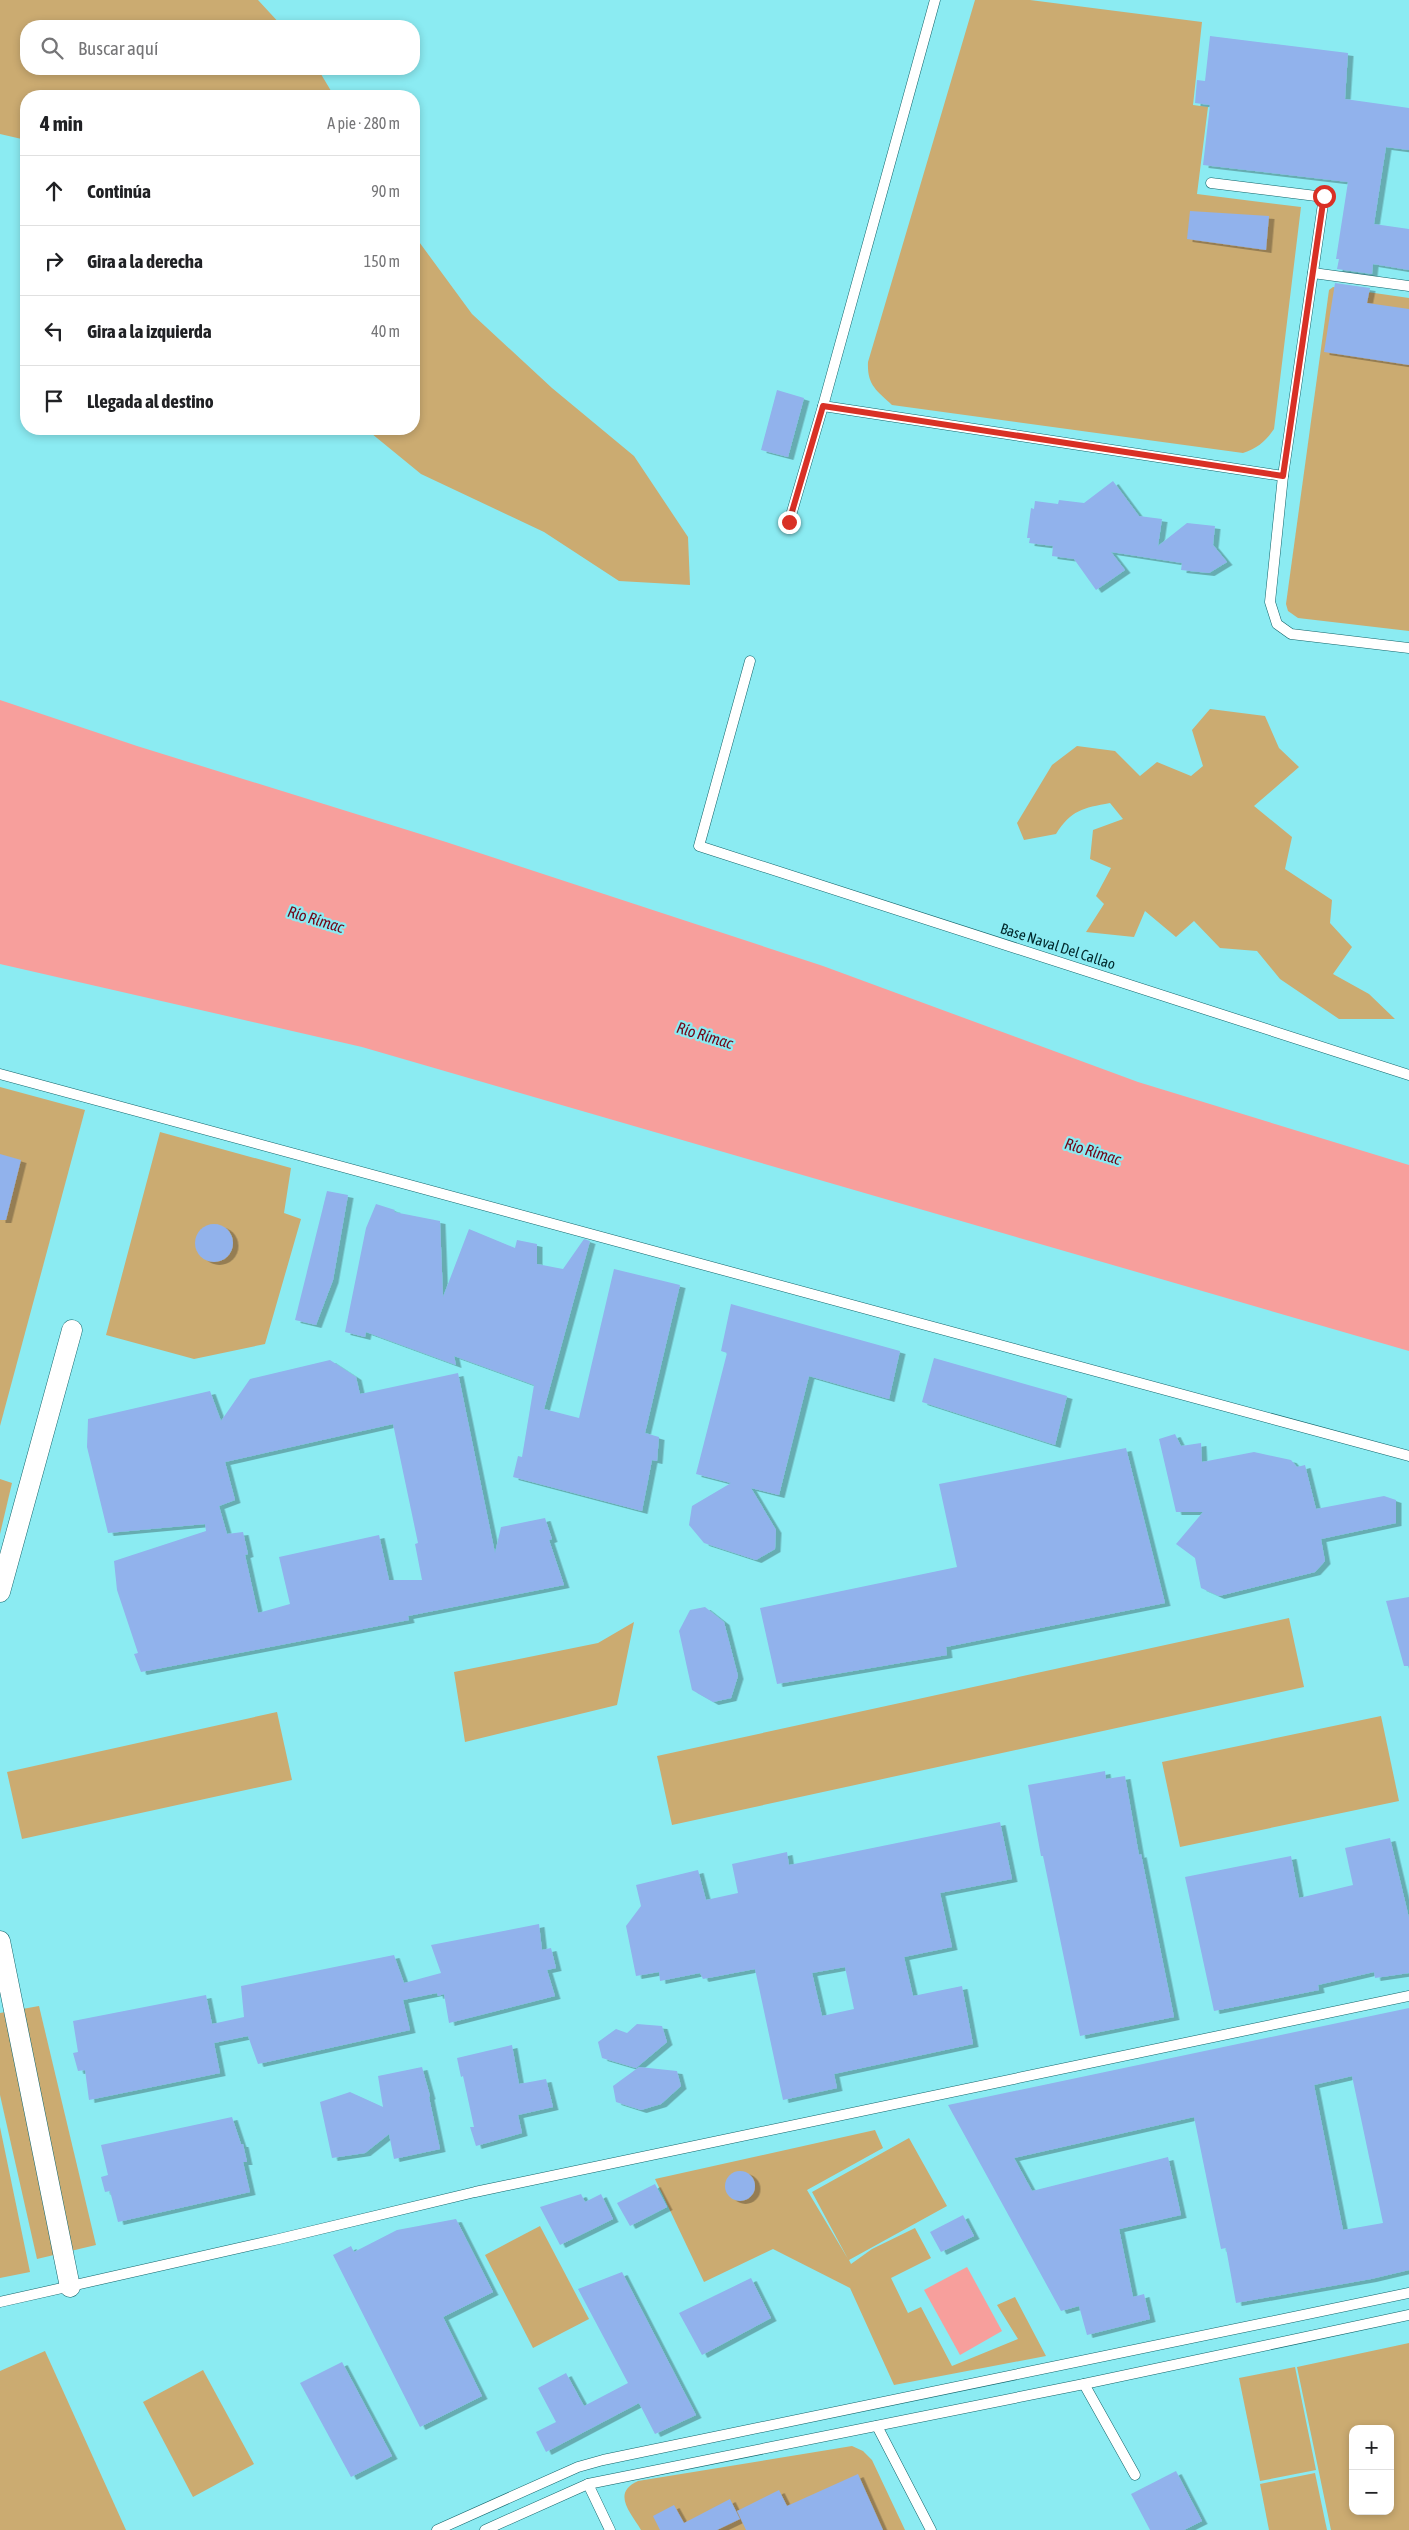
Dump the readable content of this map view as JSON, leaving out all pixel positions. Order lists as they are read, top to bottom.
{
  "streets": {
    "lane": ["Base Naval Del Callao"]
  },
  "water": ["Río Rímac"],
  "page": {
    "search": "Buscar aquí",
    "heading": ["4 min", "A pie · 280 m"],
    "list": [
      ["Continúa", "90 m"],
      ["Gira a la derecha", "150 m"],
      ["Gira a la izquierda", "40 m"],
      "Llegada al destino"
    ],
    "map_buttons": ["+", "−"]
  }
}
